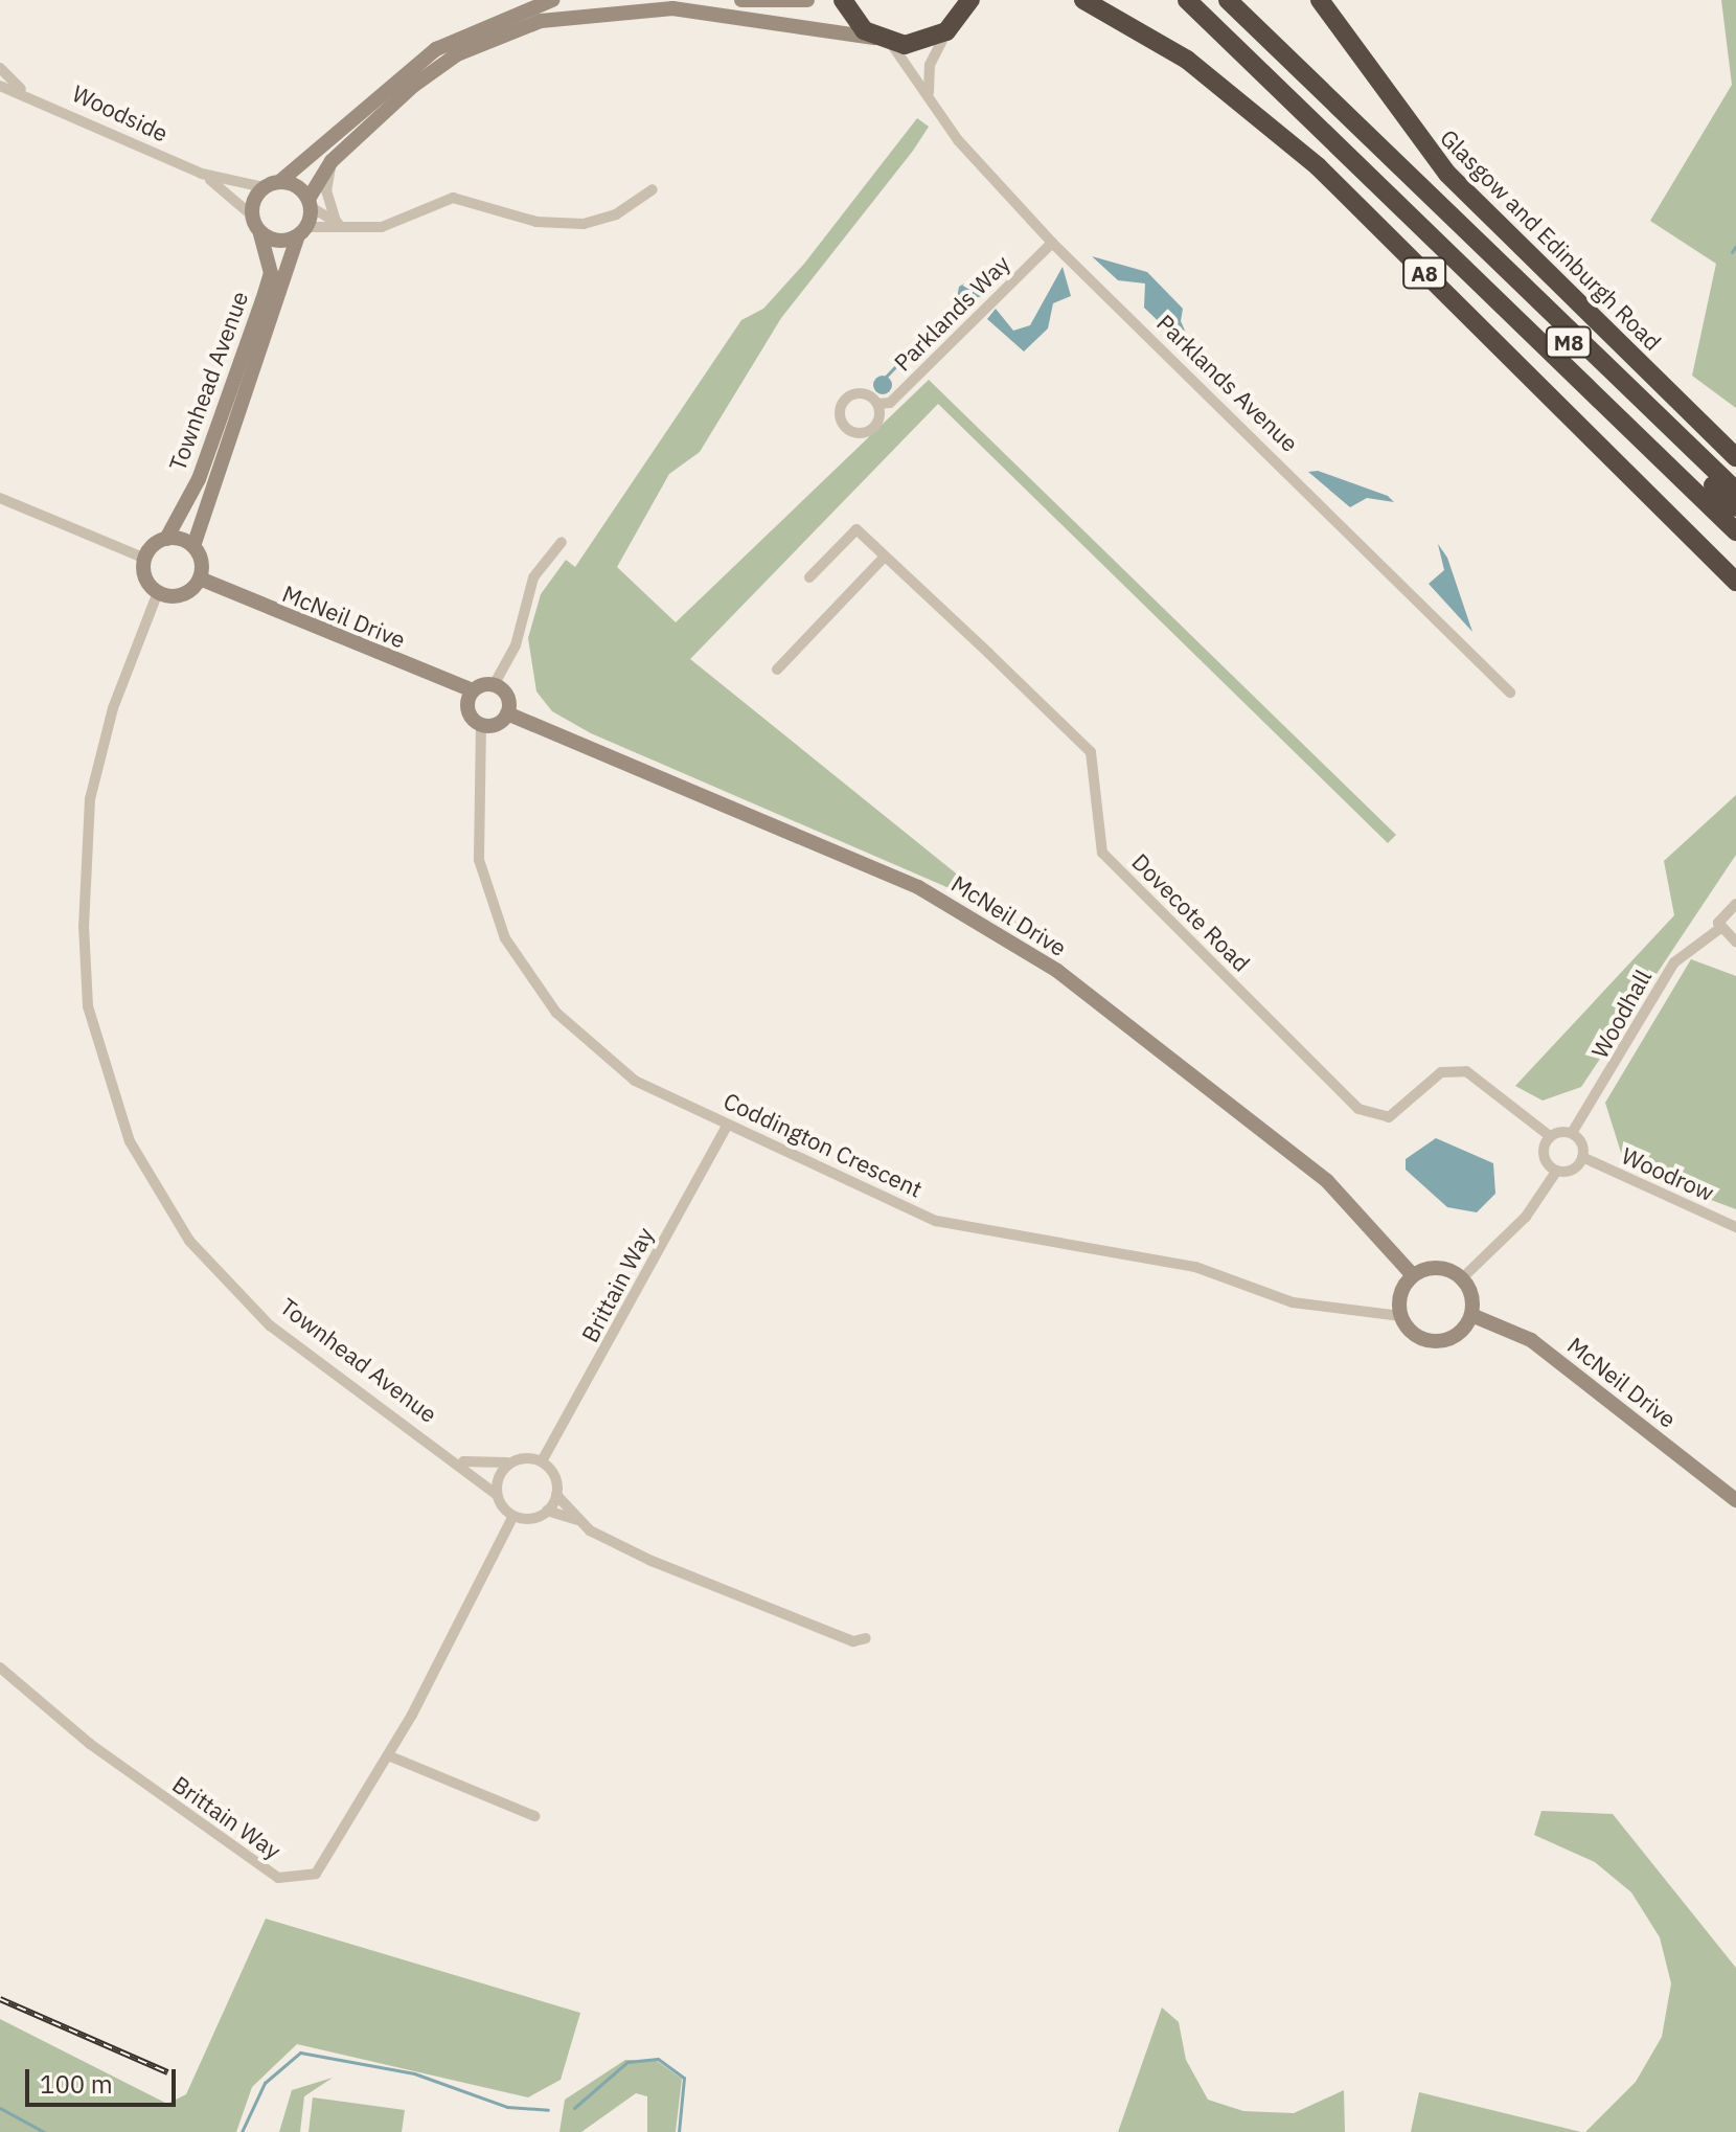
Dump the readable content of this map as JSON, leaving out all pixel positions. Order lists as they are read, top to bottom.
{
  "streets": {
    "highway": ["Glasgow and Edinburgh Road", "A8", "M8"],
    "street": [
      "Woodside",
      "Parklands Way",
      "Townhead Avenue",
      "Parklands Avenue",
      "McNeil Drive",
      "Dovecote Road",
      "Woodhall",
      "Coddington Crescent",
      "Woodrow",
      "Brittain Way"
    ]
  },
  "crossings": [
    ["Woodside", "Townhead Avenue"],
    ["Parklands Way", "Parklands Avenue"],
    ["Townhead Avenue", "McNeil Drive"],
    ["Townhead Avenue", "Brittain Way"],
    ["McNeil Drive", "Coddington Crescent"],
    ["Dovecote Road", "Woodhall"],
    ["Dovecote Road", "Woodrow"],
    ["Woodhall", "Woodrow"],
    ["Coddington Crescent", "Brittain Way"]
  ],
  "scale_bar": "100 m"
}
